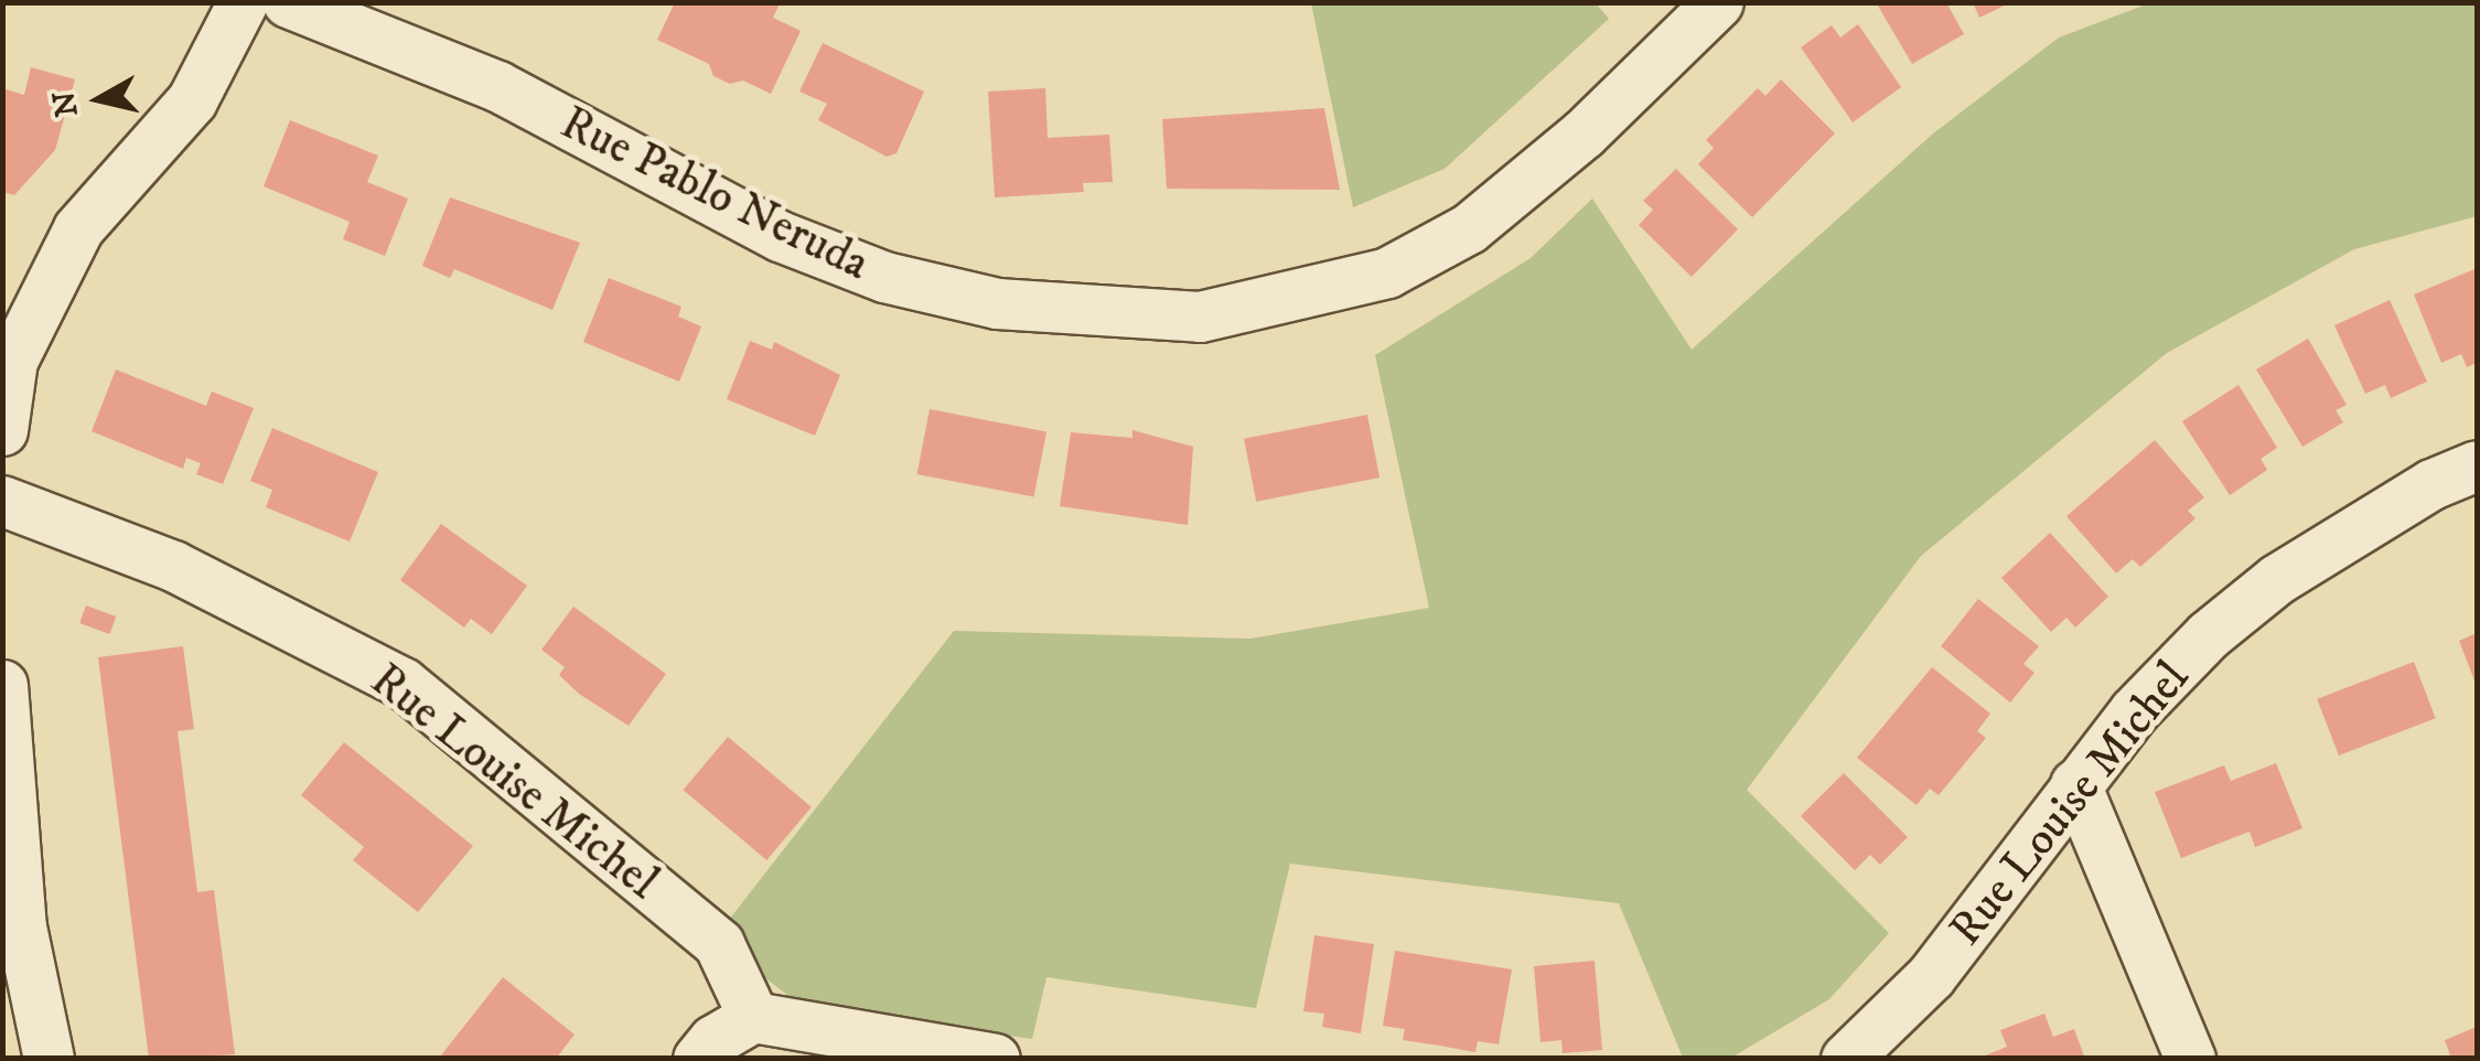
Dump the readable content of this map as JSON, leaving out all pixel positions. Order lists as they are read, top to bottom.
{
  "streets": {
    "street": ["Rue Pablo Neruda", "Rue Louise Michel"]
  },
  "north": "left"
}
